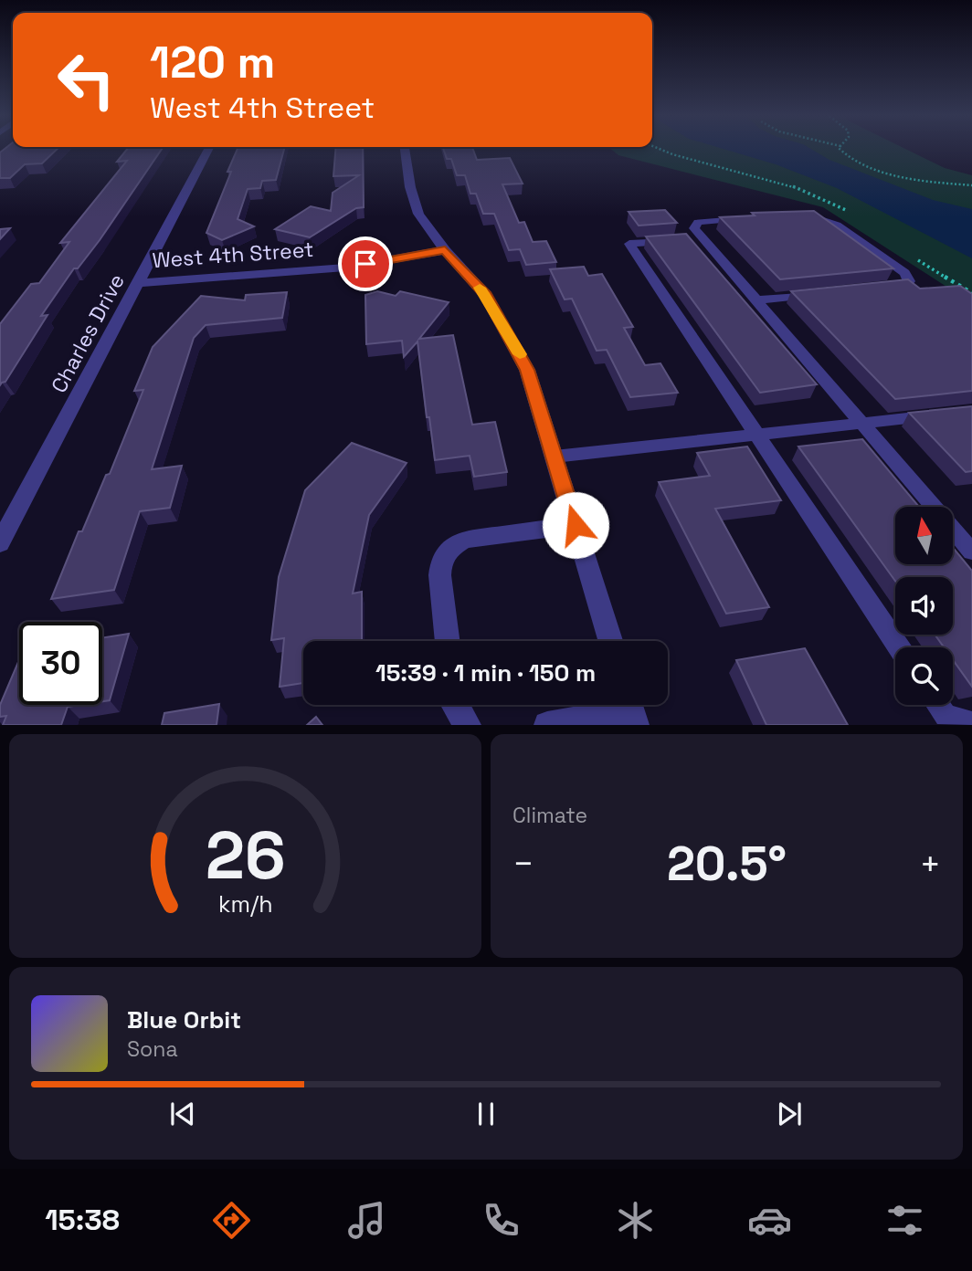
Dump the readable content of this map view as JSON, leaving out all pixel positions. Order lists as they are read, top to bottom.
{
  "streets": {
    "street": ["West 4th Street", "Charles Drive"]
  },
  "crossings": [
    ["West 4th Street", "Charles Drive"]
  ],
  "north": "top",
  "page": {
    "turn": ["120 m", "West 4th Street"],
    "limit": "30",
    "trip": "15:39 · 1 min · 150 m",
    "tile": "Climate",
    "heat": ["−", "20.5°", "+"],
    "song": ["Blue Orbit", "Sona"],
    "tabs": "15:38",
    "gauge": ["26", "km/h"]
  }
}
